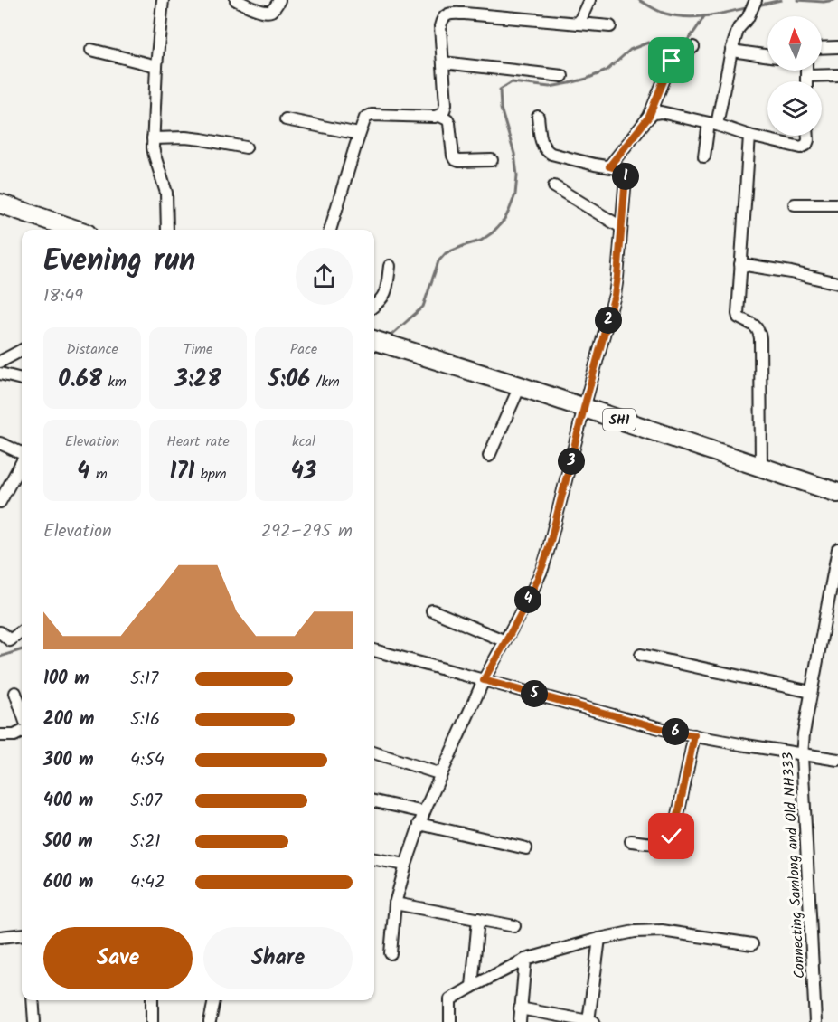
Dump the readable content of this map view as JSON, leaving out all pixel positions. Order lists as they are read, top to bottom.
{
  "streets": {
    "main road": ["SH1"],
    "street": ["Connecting Samlong and Old NH333"]
  },
  "north": "top",
  "page": {
    "pins": [
      "1",
      "2",
      "3",
      "4",
      "5",
      "6"
    ],
    "heading": ["Evening run", "18:49"],
    "stats": [
      ["Distance", "0.68 km"],
      ["Time", "3:28"],
      ["Pace", "5:06 /km"],
      ["Elevation", "4 m"],
      ["Heart rate", "171 bpm"],
      ["kcal", "43"]
    ],
    "chart": ["Elevation", "292–295 m"],
    "list": [
      {
        "name": "100 m",
        "note": "5:17"
      },
      {
        "name": "200 m",
        "note": "5:16"
      },
      {
        "name": "300 m",
        "note": "4:54"
      },
      {
        "name": "400 m",
        "note": "5:07"
      },
      {
        "name": "500 m",
        "note": "5:21"
      },
      {
        "name": "600 m",
        "note": "4:42"
      }
    ],
    "buttons": ["Save", "Share"]
  }
}
